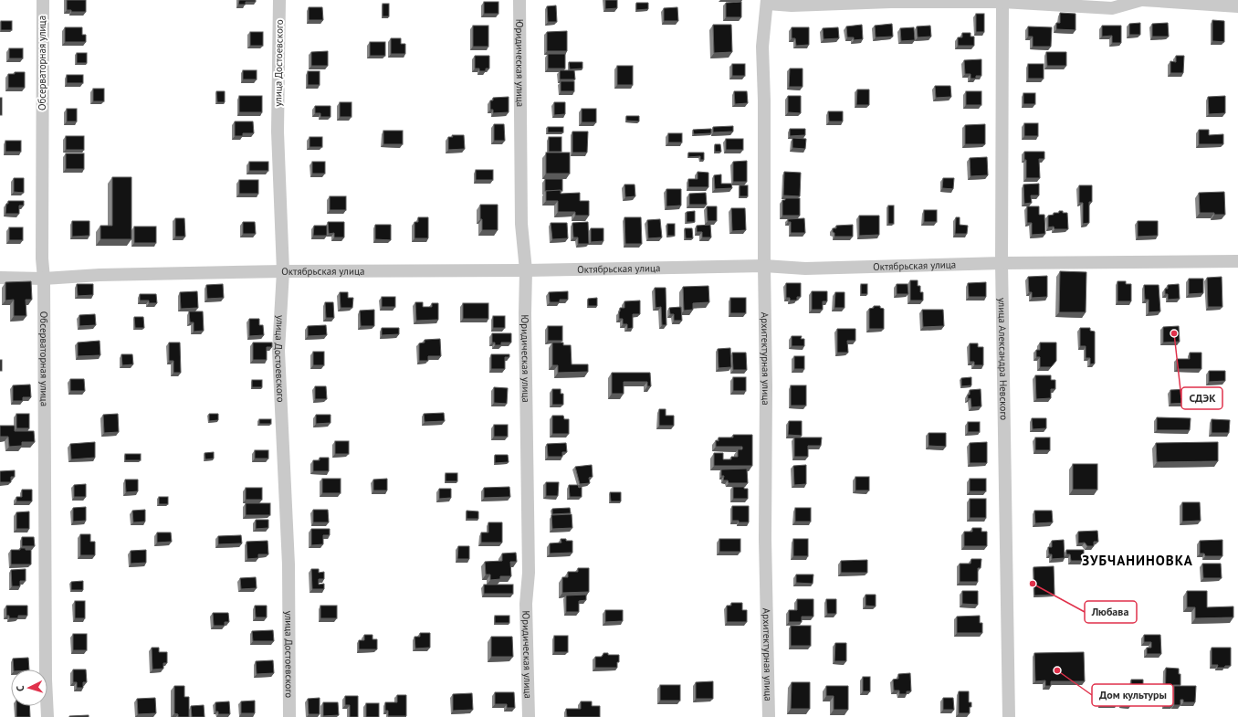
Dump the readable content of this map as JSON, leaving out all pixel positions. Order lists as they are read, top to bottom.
{
  "streets": {
    "street": [
      "Обсерваторная улица",
      "улица Достоевского",
      "Юридическая улица",
      "Октябрьская улица",
      "Архитектурная улица",
      "улица Александра Невского"
    ]
  },
  "crossings": [
    ["Обсерваторная улица", "Октябрьская улица"],
    ["улица Достоевского", "Октябрьская улица"],
    ["Юридическая улица", "Октябрьская улица"],
    ["Октябрьская улица", "Архитектурная улица"],
    ["Октябрьская улица", "улица Александра Невского"]
  ],
  "districts": ["ЗУБЧАНИНОВКА"],
  "places": ["СДЭК", "Любава", "Дом культуры"],
  "north": "left"
}
